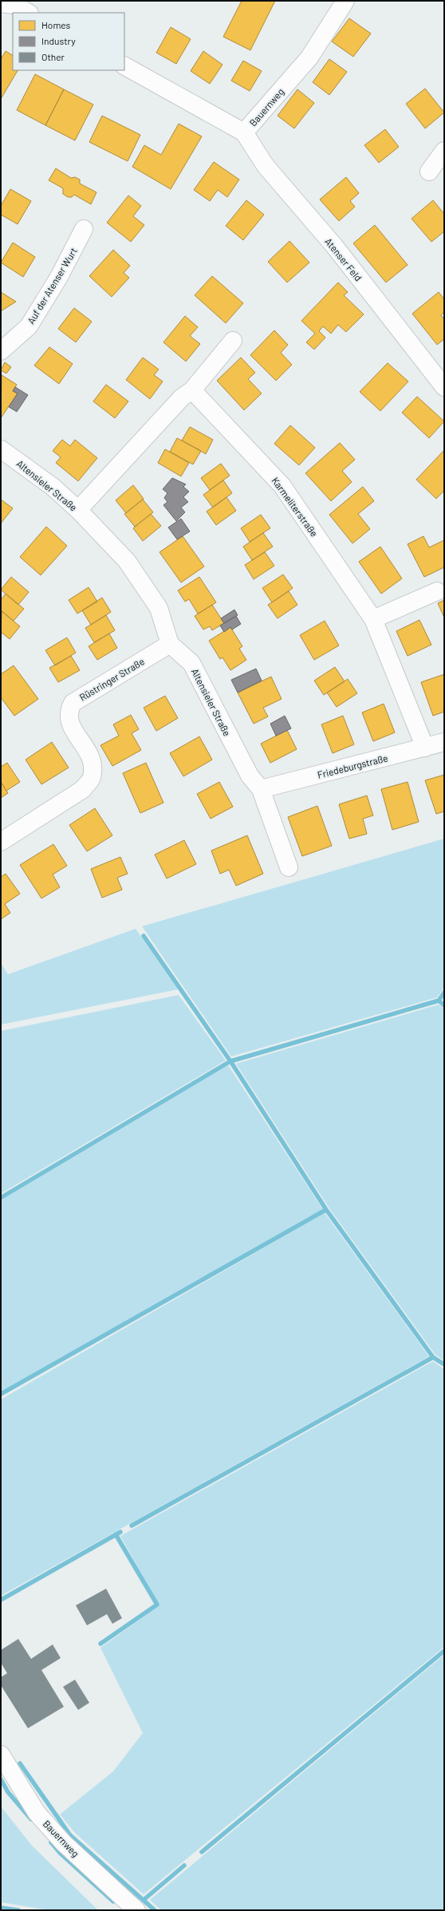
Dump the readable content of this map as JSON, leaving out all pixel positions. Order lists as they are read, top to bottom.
{
  "streets": {
    "street": [
      "Bauernweg",
      "Atenser Feld",
      "Auf der Atenser Wurt",
      "Altensieler Straße",
      "Karmeliterstraße",
      "Rüstringer Straße",
      "Friedeburgstraße"
    ]
  },
  "crossings": [
    ["Bauernweg", "Atenser Feld"],
    ["Altensieler Straße", "Rüstringer Straße"],
    ["Altensieler Straße", "Friedeburgstraße"],
    ["Karmeliterstraße", "Friedeburgstraße"]
  ],
  "legend": ["Homes", "Industry", "Other"]
}
